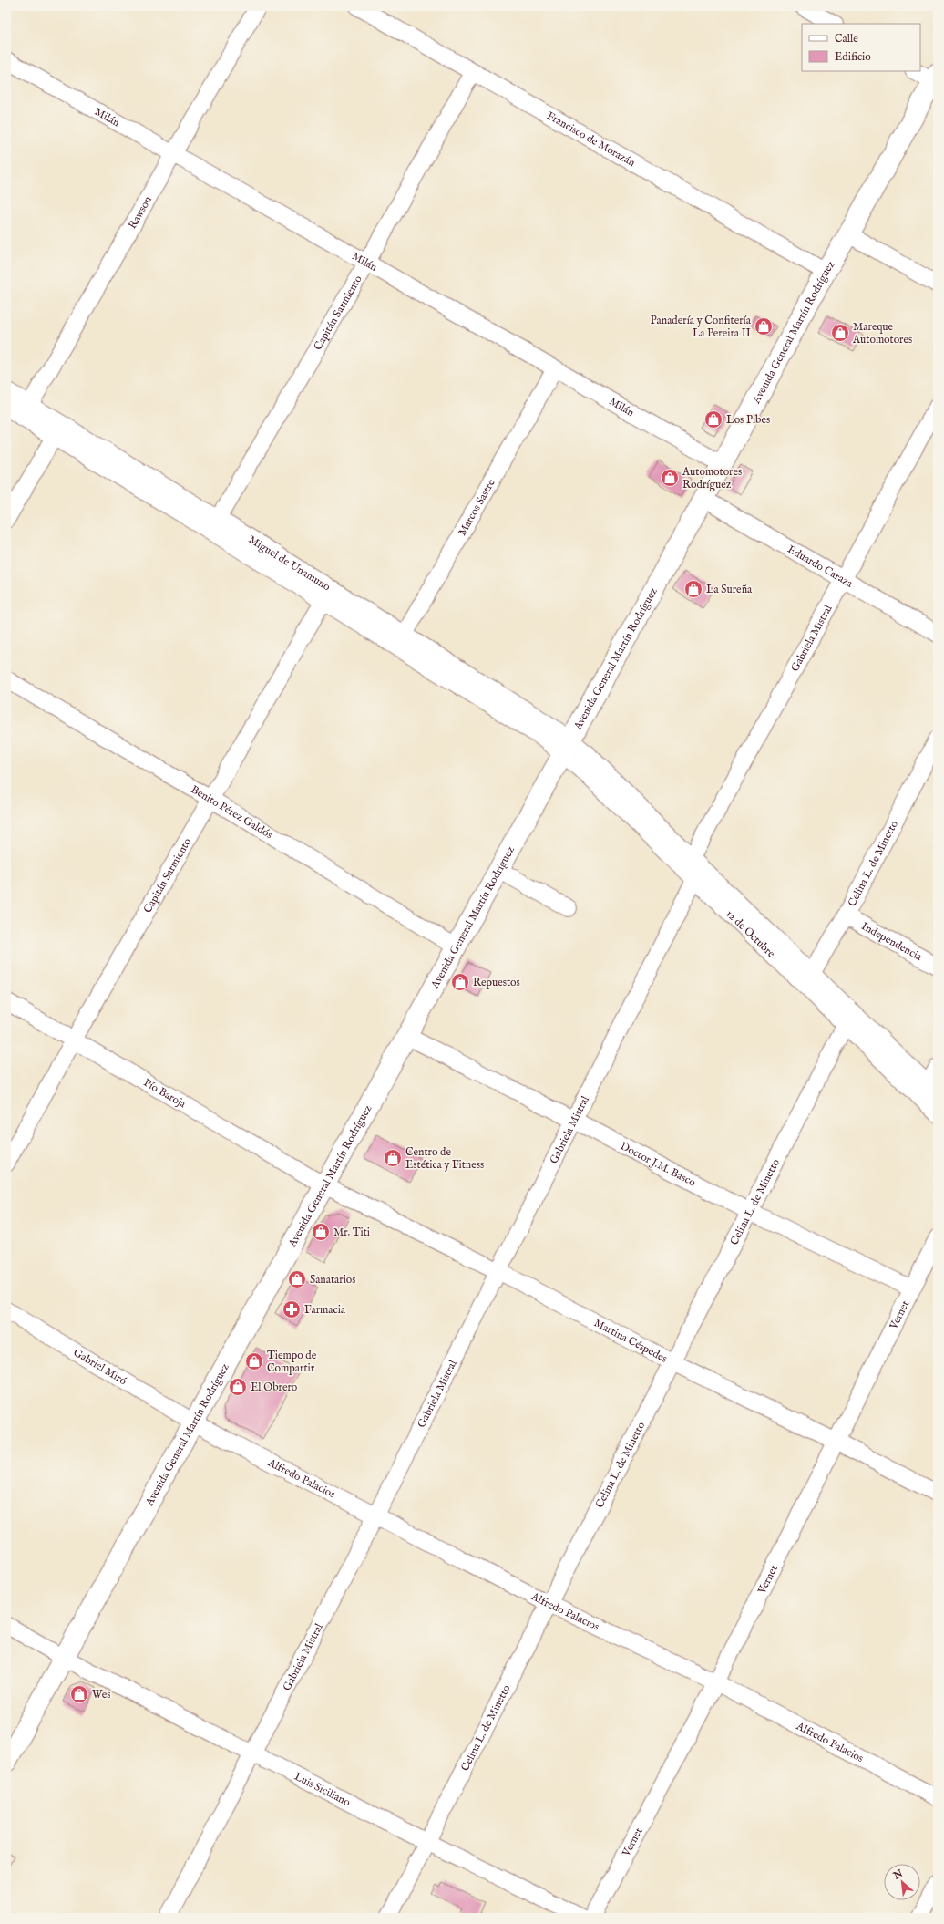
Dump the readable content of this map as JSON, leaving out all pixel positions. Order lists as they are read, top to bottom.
{
  "streets": {
    "main road": ["Avenida General Martín Rodríguez"],
    "street": [
      "Milán",
      "Francisco de Morazán",
      "Rawson",
      "Capitán Sarmiento",
      "Marcos Sastre",
      "Miguel de Unamuno",
      "Eduardo Caraza",
      "Gabriela Mistral",
      "Benito Pérez Galdós",
      "Celina L. de Minetto",
      "12 de Octubre",
      "Independencia",
      "Pío Baroja",
      "Doctor J.M. Basco",
      "Vernet",
      "Martina Céspedes",
      "Gabriel Miró",
      "Alfredo Palacios",
      "Luis Siciliano"
    ]
  },
  "crossings": [
    ["Milán", "Rawson"],
    ["Milán", "Capitán Sarmiento"],
    ["Milán", "Avenida General Martín Rodríguez"],
    ["Milán", "Marcos Sastre"],
    ["Francisco de Morazán", "Capitán Sarmiento"],
    ["Francisco de Morazán", "Avenida General Martín Rodríguez"],
    ["Rawson", "Miguel de Unamuno"],
    ["Capitán Sarmiento", "Miguel de Unamuno"],
    ["Capitán Sarmiento", "Benito Pérez Galdós"],
    ["Capitán Sarmiento", "Pío Baroja"],
    ["Avenida General Martín Rodríguez", "Miguel de Unamuno"],
    ["Avenida General Martín Rodríguez", "Eduardo Caraza"],
    ["Avenida General Martín Rodríguez", "Benito Pérez Galdós"],
    ["Avenida General Martín Rodríguez", "12 de Octubre"],
    ["Avenida General Martín Rodríguez", "Pío Baroja"],
    ["Avenida General Martín Rodríguez", "Doctor J.M. Basco"],
    ["Avenida General Martín Rodríguez", "Martina Céspedes"],
    ["Avenida General Martín Rodríguez", "Gabriel Miró"],
    ["Avenida General Martín Rodríguez", "Alfredo Palacios"],
    ["Avenida General Martín Rodríguez", "Luis Siciliano"],
    ["Marcos Sastre", "Miguel de Unamuno"],
    ["Miguel de Unamuno", "12 de Octubre"],
    ["Eduardo Caraza", "Gabriela Mistral"],
    ["Gabriela Mistral", "12 de Octubre"],
    ["Gabriela Mistral", "Doctor J.M. Basco"],
    ["Gabriela Mistral", "Martina Céspedes"],
    ["Gabriela Mistral", "Alfredo Palacios"],
    ["Gabriela Mistral", "Luis Siciliano"],
    ["Celina L. de Minetto", "12 de Octubre"],
    ["Celina L. de Minetto", "Independencia"],
    ["Celina L. de Minetto", "Doctor J.M. Basco"],
    ["Celina L. de Minetto", "Martina Céspedes"],
    ["Celina L. de Minetto", "Alfredo Palacios"],
    ["Celina L. de Minetto", "Luis Siciliano"],
    ["Pío Baroja", "Martina Céspedes"],
    ["Doctor J.M. Basco", "Vernet"],
    ["Vernet", "Martina Céspedes"],
    ["Vernet", "Alfredo Palacios"],
    ["Gabriel Miró", "Alfredo Palacios"]
  ],
  "places": {
    "shop": [
      "Panadería y Confitería La Pereira II",
      "Mareque Automotores",
      "Los Pibes",
      "Automotores Rodríguez",
      "La Sureña",
      "Repuestos",
      "Centro de Estética y Fitness",
      "Mr. Titi",
      "Sanatarios",
      "Tiempo de Compartir",
      "El Obrero",
      "Wes"
    ],
    "pharmacy": ["Farmacia"]
  },
  "legend": ["Calle", "Edificio"],
  "north": "top left"
}
